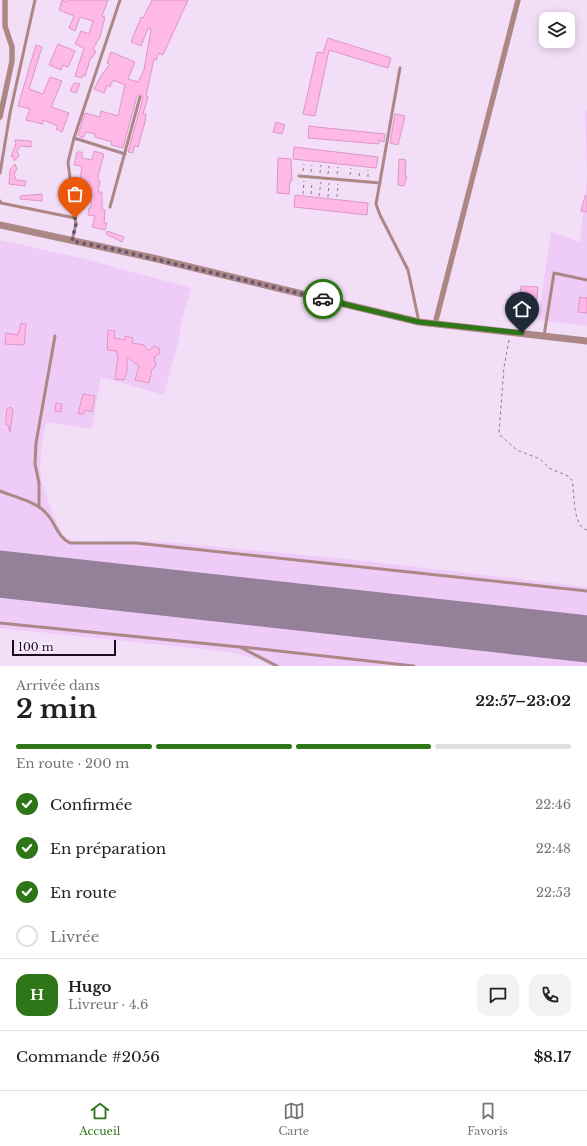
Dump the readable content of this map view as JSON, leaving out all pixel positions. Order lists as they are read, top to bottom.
{
  "scale_bar": "100 m",
  "page": {
    "scale": "100 m",
    "heading": ["2 min", "Arrivée dans", "22:57–23:02"],
    "panel": [
      "Hugo",
      "Livreur · 4.6",
      "Commande #2056",
      "$8.17"
    ],
    "bar": "En route · 200 m",
    "list": [
      ["Confirmée", "22:46"],
      ["En préparation", "22:48"],
      ["En route", "22:53"],
      "Livrée"
    ],
    "round": "H",
    "tabs": ["Accueil", "Carte", "Favoris"]
  }
}
